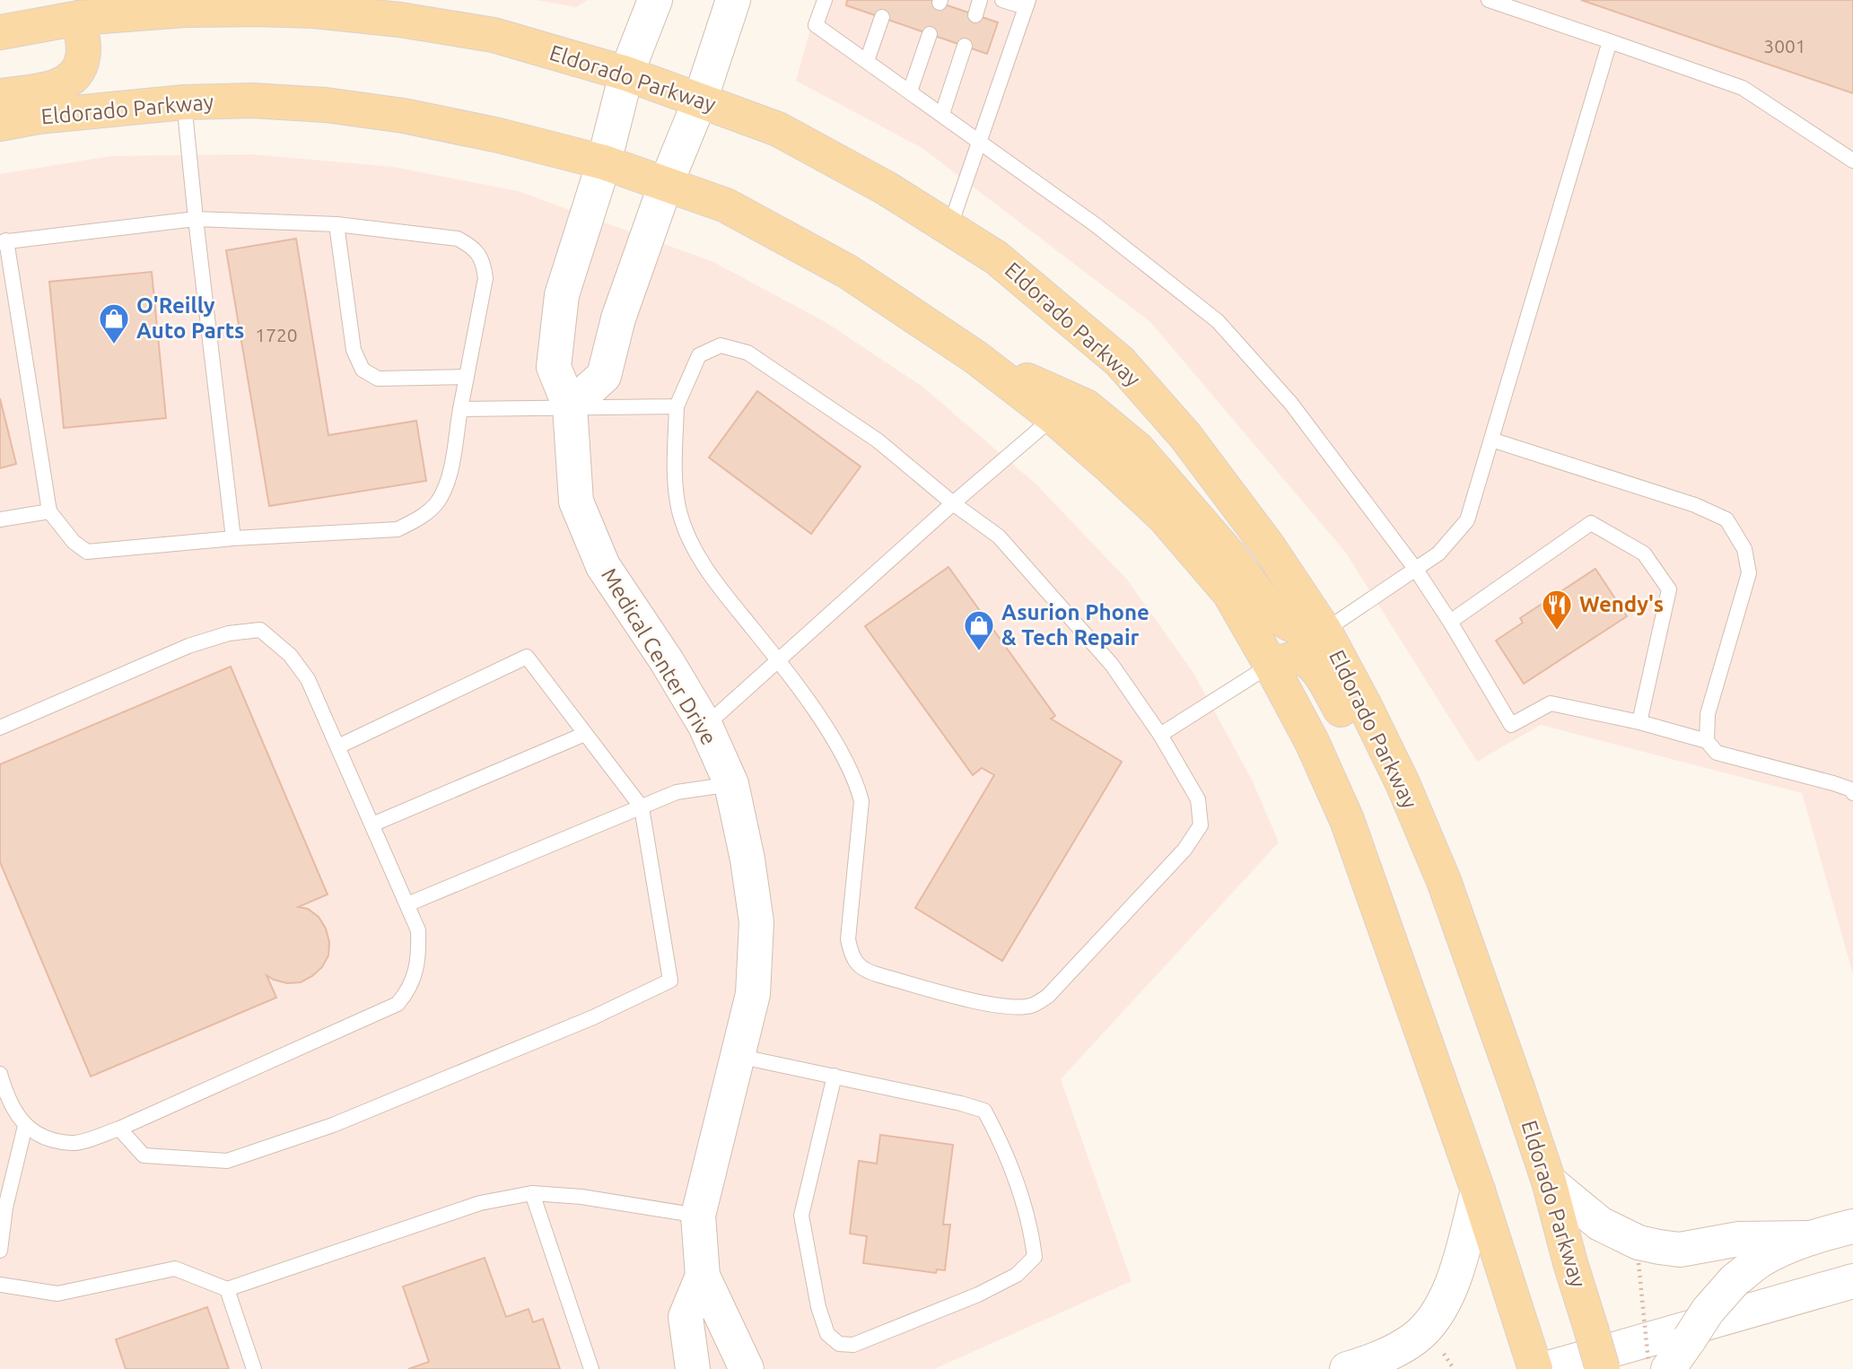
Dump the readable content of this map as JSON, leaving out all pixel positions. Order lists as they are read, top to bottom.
{
  "streets": {
    "main road": ["Eldorado Parkway"],
    "street": ["Medical Center Drive"]
  },
  "crossings": [
    ["Eldorado Parkway", "Medical Center Drive"]
  ],
  "places": {
    "shop": ["O'Reilly Auto Parts", "Asurion Phone & Tech Repair"],
    "restaurant": ["Wendy's"]
  },
  "house_numbers": ["3001", "1720"]
}
